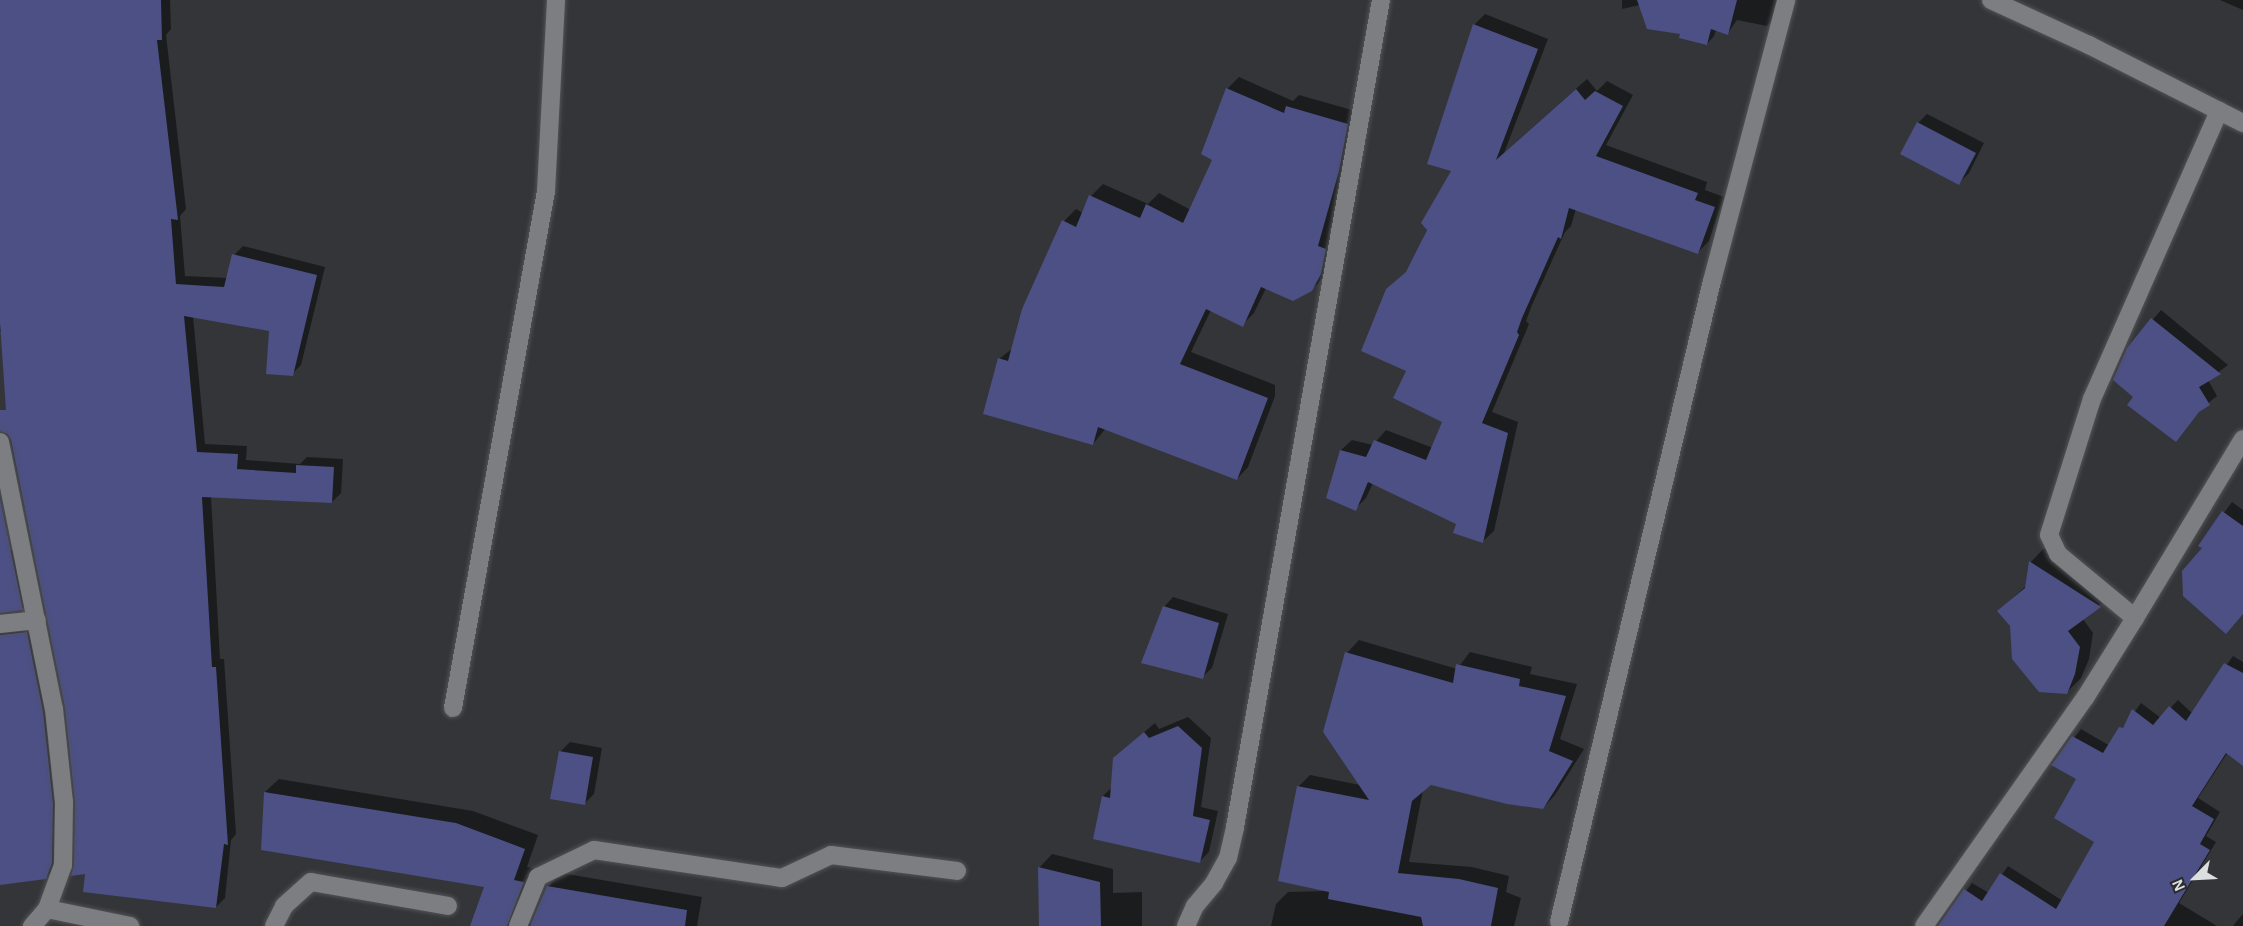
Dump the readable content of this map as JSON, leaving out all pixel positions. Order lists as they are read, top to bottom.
{
  "north": "bottom left"
}
